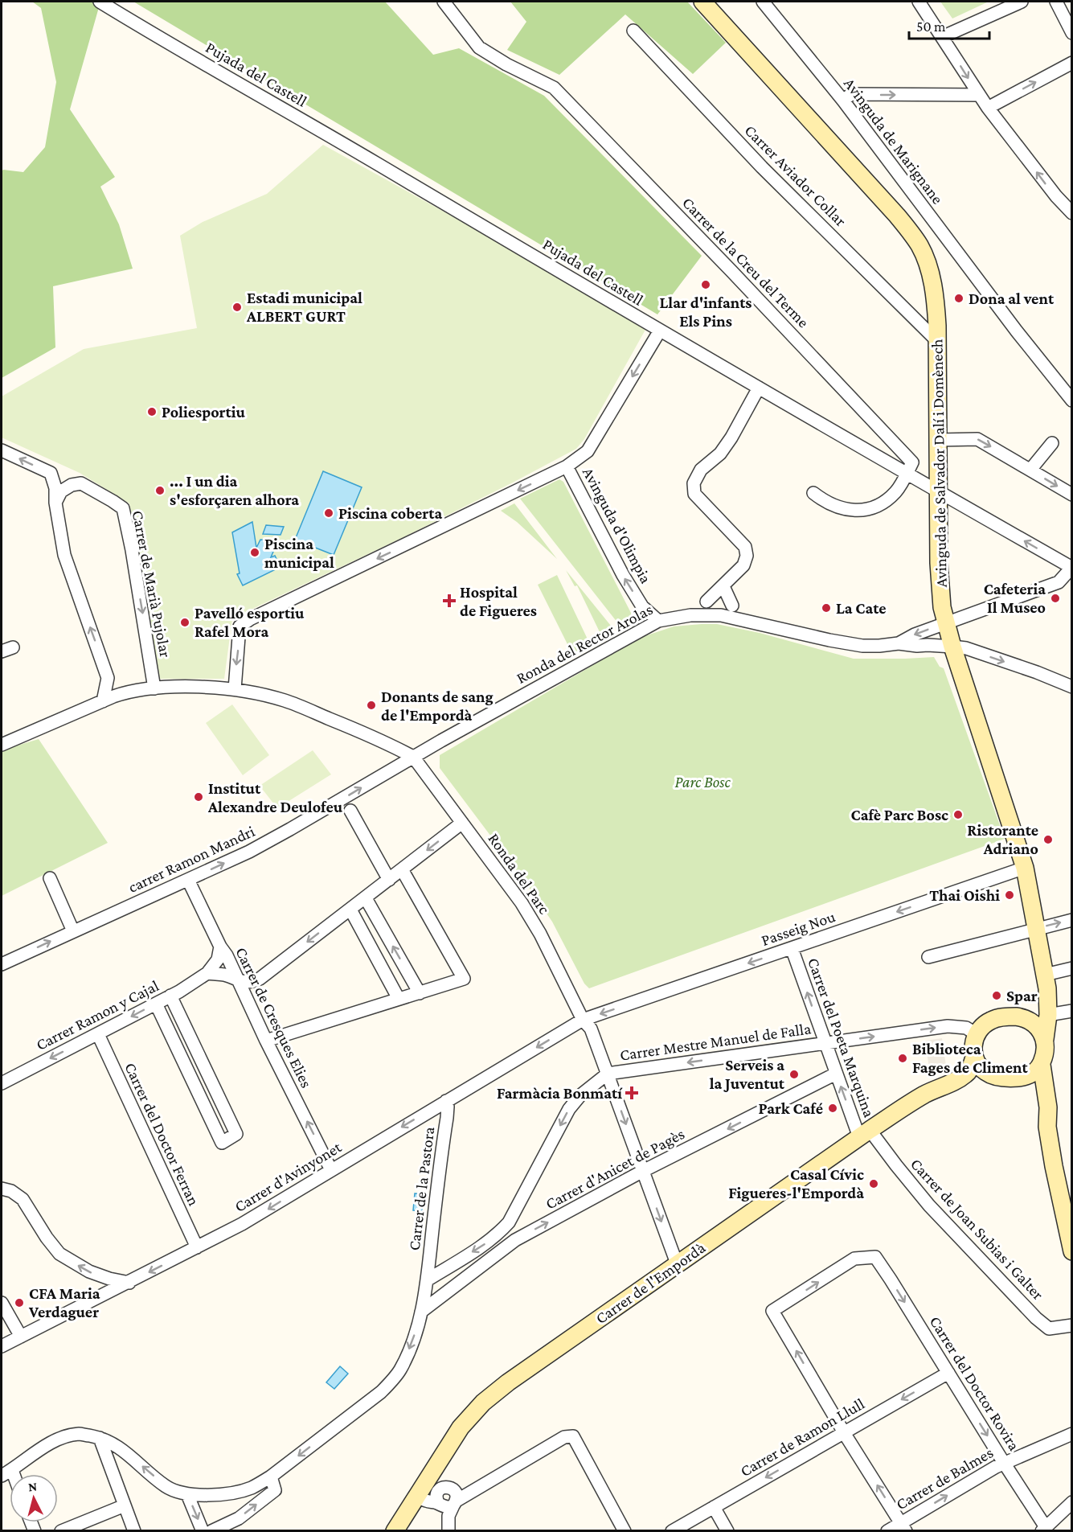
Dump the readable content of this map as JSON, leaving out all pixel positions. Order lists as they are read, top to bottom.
{
  "streets": {
    "main road": ["Avinguda de Salvador Dalí i Domènech", "Carrer de l'Empordà"],
    "street": [
      "Pujada del Castell",
      "Avinguda de Marignane",
      "Carrer Aviador Collar",
      "Carrer de la Creu del Terme",
      "Avinguda d'Olimpia",
      "Carrer de Marià Pujolar",
      "Ronda del Rector Arolas",
      "carrer Ramon Mandri",
      "Ronda del Parc",
      "Passeig Nou",
      "Carrer Ramon y Cajal",
      "Carrer de Cresques Elies",
      "Carrer del Poeta Marquina",
      "Carrer Mestre Manuel de Falla",
      "Carrer del Doctor Ferran",
      "Carrer d'Anicet de Pagès",
      "Carrer d'Avinyonet",
      "Carrer de la Pastora",
      "Carrer de Joan Subias i Galter",
      "Carrer del Doctor Rovira",
      "Carrer de Ramon Llull",
      "Carrer de Balmes"
    ]
  },
  "crossings": [
    ["Pujada del Castell", "Carrer de la Creu del Terme"],
    ["Pujada del Castell", "Avinguda de Salvador Dalí i Domènech"],
    ["Carrer Aviador Collar", "Avinguda de Salvador Dalí i Domènech"],
    ["Avinguda de Salvador Dalí i Domènech", "Ronda del Rector Arolas"],
    ["Avinguda de Salvador Dalí i Domènech", "Passeig Nou"],
    ["Avinguda de Salvador Dalí i Domènech", "Carrer Mestre Manuel de Falla"],
    ["Avinguda d'Olimpia", "Ronda del Rector Arolas"],
    ["Ronda del Rector Arolas", "carrer Ramon Mandri"],
    ["Ronda del Rector Arolas", "Ronda del Parc"],
    ["carrer Ramon Mandri", "Ronda del Parc"],
    ["carrer Ramon Mandri", "Carrer de Cresques Elies"],
    ["Ronda del Parc", "Passeig Nou"],
    ["Ronda del Parc", "Carrer Mestre Manuel de Falla"],
    ["Ronda del Parc", "Carrer d'Anicet de Pagès"],
    ["Ronda del Parc", "Carrer d'Avinyonet"],
    ["Ronda del Parc", "Carrer de l'Empordà"],
    ["Passeig Nou", "Carrer del Poeta Marquina"],
    ["Passeig Nou", "Carrer d'Avinyonet"],
    ["Carrer Ramon y Cajal", "Carrer de Cresques Elies"],
    ["Carrer Ramon y Cajal", "Carrer del Doctor Ferran"],
    ["Carrer de Cresques Elies", "Carrer d'Avinyonet"],
    ["Carrer del Poeta Marquina", "Carrer Mestre Manuel de Falla"],
    ["Carrer del Poeta Marquina", "Carrer d'Anicet de Pagès"],
    ["Carrer del Poeta Marquina", "Carrer de Joan Subias i Galter"],
    ["Carrer del Poeta Marquina", "Carrer de l'Empordà"],
    ["Carrer Mestre Manuel de Falla", "Carrer de la Pastora"],
    ["Carrer del Doctor Ferran", "Carrer d'Avinyonet"],
    ["Carrer d'Avinyonet", "Carrer de la Pastora"],
    ["Carrer de Joan Subias i Galter", "Carrer de l'Empordà"],
    ["Carrer del Doctor Rovira", "Carrer de Ramon Llull"],
    ["Carrer del Doctor Rovira", "Carrer de Balmes"]
  ],
  "one_way": [
    "Avinguda d'Olimpia",
    "Ronda del Parc",
    "Passeig Nou",
    "Carrer Ramon y Cajal",
    "Carrer de Cresques Elies",
    "Carrer del Poeta Marquina",
    "Carrer d'Avinyonet",
    "Carrer de Ramon Llull",
    "Carrer de Balmes"
  ],
  "parks": ["Parc Bosc"],
  "places": {
    "other": [
      "Llar d'infants Els Pins",
      "Dona al vent",
      "Estadi municipal ALBERT GURT",
      "Poliesportiu",
      "... I un dia s'esforçaren alhora",
      "Piscina coberta",
      "Piscina municipal",
      "Cafeteria Il Museo",
      "La Cate",
      "Pavelló esportiu Rafel Mora",
      "Donants de sang de l'Empordà",
      "Institut Alexandre Deulofeu",
      "Cafè Parc Bosc",
      "Ristorante Adriano",
      "Thai Oishi",
      "Spar",
      "Biblioteca Fages de Climent",
      "Serveis a la Juventut",
      "Park Café",
      "Casal Cívic Figueres-l'Empordà",
      "CFA Maria Verdaguer"
    ],
    "health": ["Hospital de Figueres", "Farmàcia Bonmatí"]
  },
  "scale_bar": "50 m",
  "north": "top"
}
